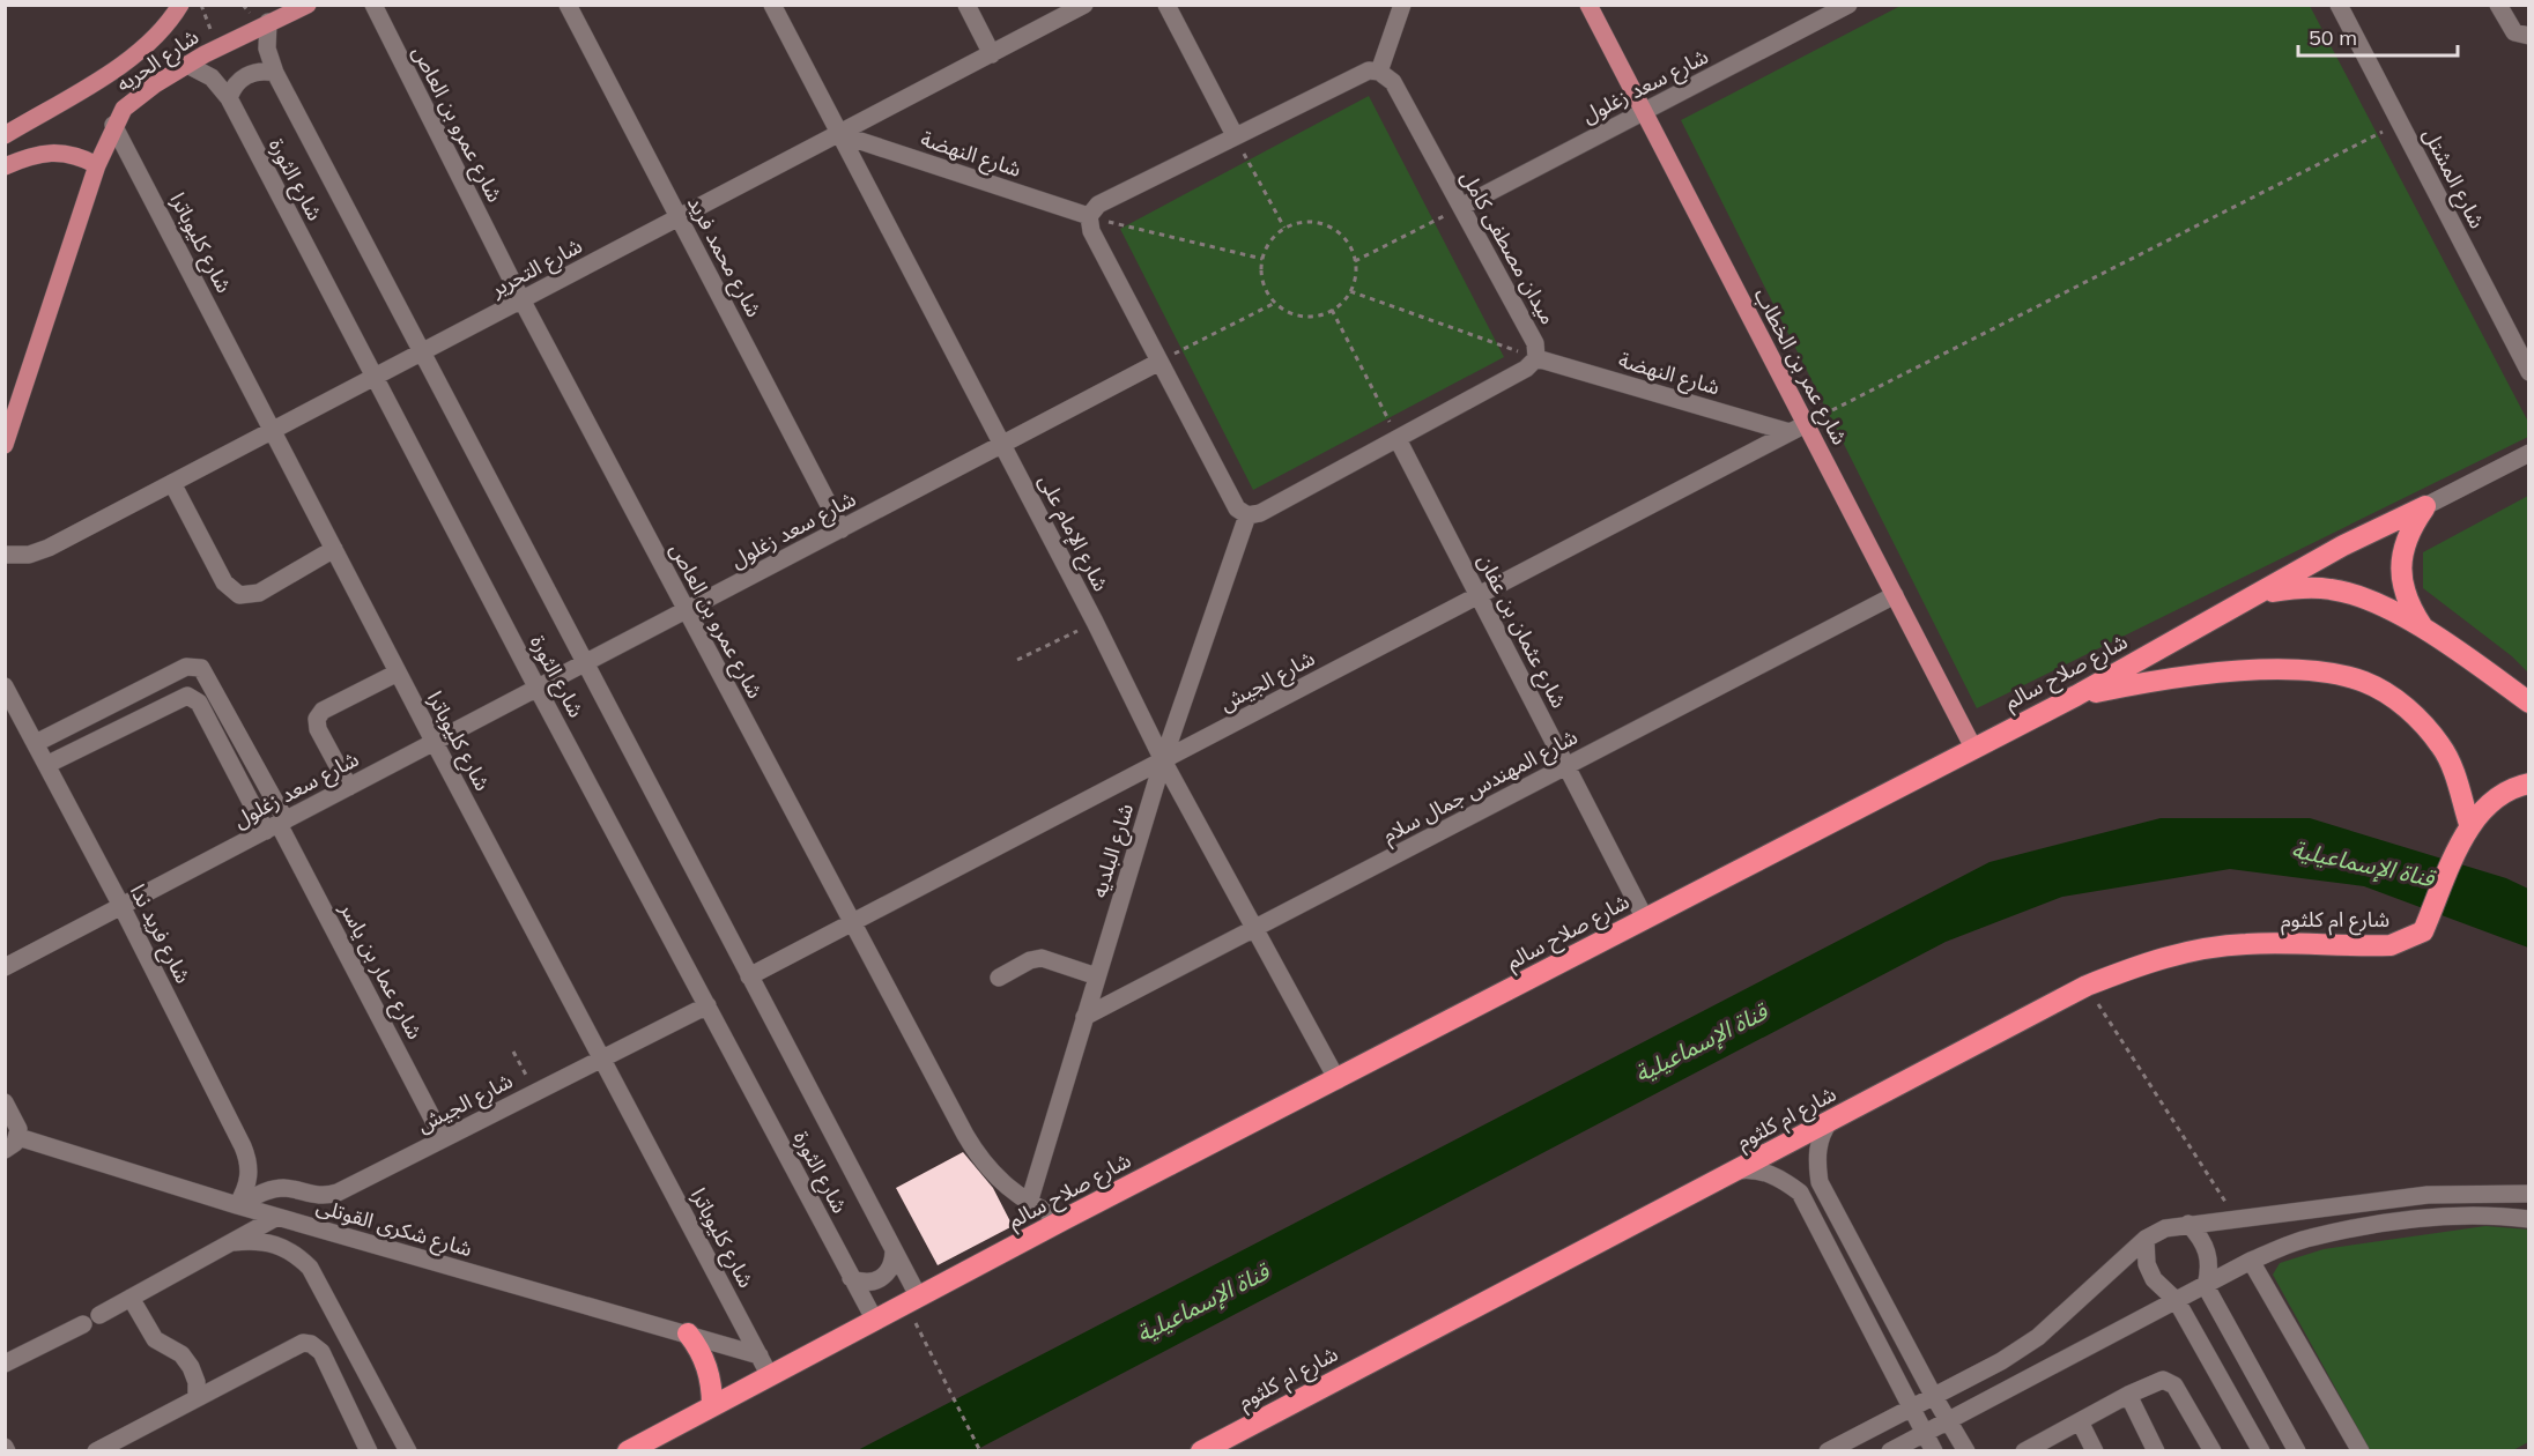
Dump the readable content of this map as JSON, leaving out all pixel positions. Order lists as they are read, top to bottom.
{
  "streets": {
    "highway": ["شارع صلاح سالم", "شارع ام كلثوم"],
    "main road": ["شارع الحريه", "شارع عمر بن الخطاب"],
    "street": [
      "شارع سعد زغلول",
      "شارع عمرو بن العاص",
      "شارع النهضة",
      "شارع المشتل",
      "شارع الثورة",
      "شارع كليوباترا",
      "ميدان مصطفى كامل",
      "شارع محمد فريد",
      "شارع التحرير",
      "شارع الإمام على",
      "شارع عثمان بن عفان",
      "شارع الجيش",
      "شارع المهندس جمال سلام",
      "شارع البلديه",
      "شارع فريد ندا",
      "شارع عمار بن ياسر",
      "شارع شكرى القوتلى"
    ]
  },
  "crossings": [
    ["شارع الحريه", "شارع الثورة"],
    ["شارع الحريه", "شارع كليوباترا"],
    ["شارع سعد زغلول", "شارع عمرو بن العاص"],
    ["شارع سعد زغلول", "شارع الثورة"],
    ["شارع سعد زغلول", "شارع كليوباترا"],
    ["شارع سعد زغلول", "ميدان مصطفى كامل"],
    ["شارع سعد زغلول", "شارع محمد فريد"],
    ["شارع سعد زغلول", "شارع عمر بن الخطاب"],
    ["شارع سعد زغلول", "شارع الإمام على"],
    ["شارع سعد زغلول", "شارع فريد ندا"],
    ["شارع سعد زغلول", "شارع عمار بن ياسر"],
    ["شارع عمرو بن العاص", "شارع التحرير"],
    ["شارع عمرو بن العاص", "شارع صلاح سالم"],
    ["شارع عمرو بن العاص", "شارع الجيش"],
    ["شارع عمرو بن العاص", "شارع البلديه"],
    ["شارع النهضة", "ميدان مصطفى كامل"],
    ["شارع النهضة", "شارع التحرير"],
    ["شارع النهضة", "شارع عمر بن الخطاب"],
    ["شارع النهضة", "شارع الإمام على"],
    ["شارع النهضة", "شارع الجيش"],
    ["شارع الثورة", "شارع التحرير"],
    ["شارع الثورة", "شارع صلاح سالم"],
    ["شارع الثورة", "شارع الجيش"],
    ["شارع كليوباترا", "شارع التحرير"],
    ["شارع كليوباترا", "شارع صلاح سالم"],
    ["شارع كليوباترا", "شارع الجيش"],
    ["شارع كليوباترا", "شارع شكرى القوتلى"],
    ["ميدان مصطفى كامل", "شارع عثمان بن عفان"],
    ["ميدان مصطفى كامل", "شارع البلديه"],
    ["شارع محمد فريد", "شارع التحرير"],
    ["شارع التحرير", "شارع الإمام على"],
    ["شارع عمر بن الخطاب", "شارع صلاح سالم"],
    ["شارع عمر بن الخطاب", "شارع الجيش"],
    ["شارع عمر بن الخطاب", "شارع المهندس جمال سلام"],
    ["شارع الإمام على", "شارع صلاح سالم"],
    ["شارع الإمام على", "شارع الجيش"],
    ["شارع الإمام على", "شارع المهندس جمال سلام"],
    ["شارع الإمام على", "شارع البلديه"],
    ["شارع عثمان بن عفان", "شارع صلاح سالم"],
    ["شارع عثمان بن عفان", "شارع الجيش"],
    ["شارع عثمان بن عفان", "شارع المهندس جمال سلام"],
    ["شارع الجيش", "شارع البلديه"],
    ["شارع الجيش", "شارع فريد ندا"],
    ["شارع الجيش", "شارع عمار بن ياسر"],
    ["شارع الجيش", "شارع شكرى القوتلى"],
    ["شارع المهندس جمال سلام", "شارع البلديه"],
    ["شارع فريد ندا", "شارع عمار بن ياسر"],
    ["شارع فريد ندا", "شارع شكرى القوتلى"]
  ],
  "water": ["قناة الإسماعيلية"],
  "scale_bar": "50 m"
}
